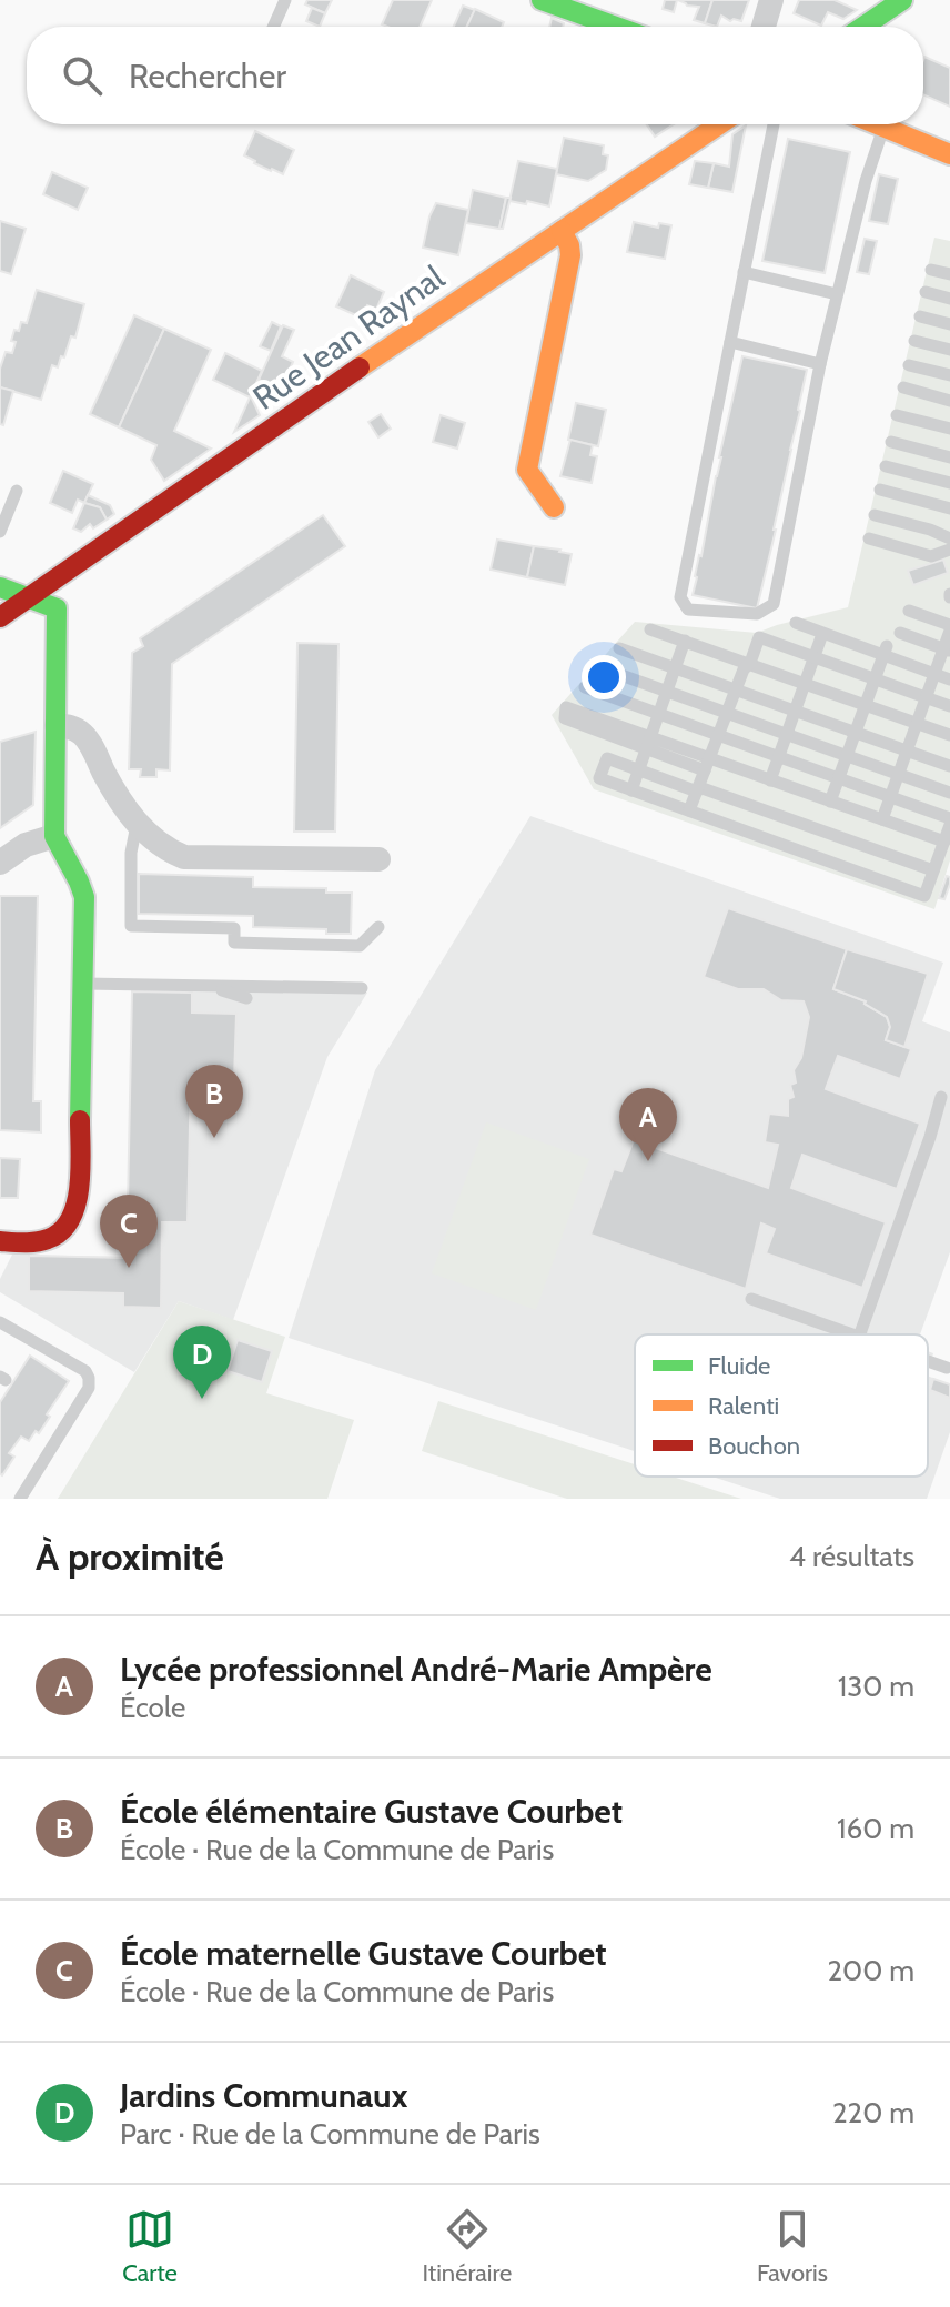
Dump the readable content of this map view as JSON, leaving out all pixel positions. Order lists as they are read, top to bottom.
{
  "streets": {
    "street": ["Rue Jean Raynal"]
  },
  "legend": ["Fluide", "Ralenti", "Bouchon"],
  "page": {
    "search": "Rechercher",
    "pins": [
      "B",
      "A",
      "C",
      "D"
    ],
    "heading": ["À proximité", "4 résultats"],
    "list": [
      {
        "mark": "A",
        "name": "Lycée professionnel André-Marie Ampère",
        "note": "École",
        "value": "130 m"
      },
      {
        "mark": "B",
        "name": "École élémentaire Gustave Courbet",
        "note": "École · Rue de la Commune de Paris",
        "value": "160 m"
      },
      {
        "mark": "C",
        "name": "École maternelle Gustave Courbet",
        "note": "École · Rue de la Commune de Paris",
        "value": "200 m"
      },
      {
        "mark": "D",
        "name": "Jardins Communaux",
        "note": "Parc · Rue de la Commune de Paris",
        "value": "220 m"
      }
    ],
    "nav": ["Carte", "Itinéraire", "Favoris"]
  }
}
